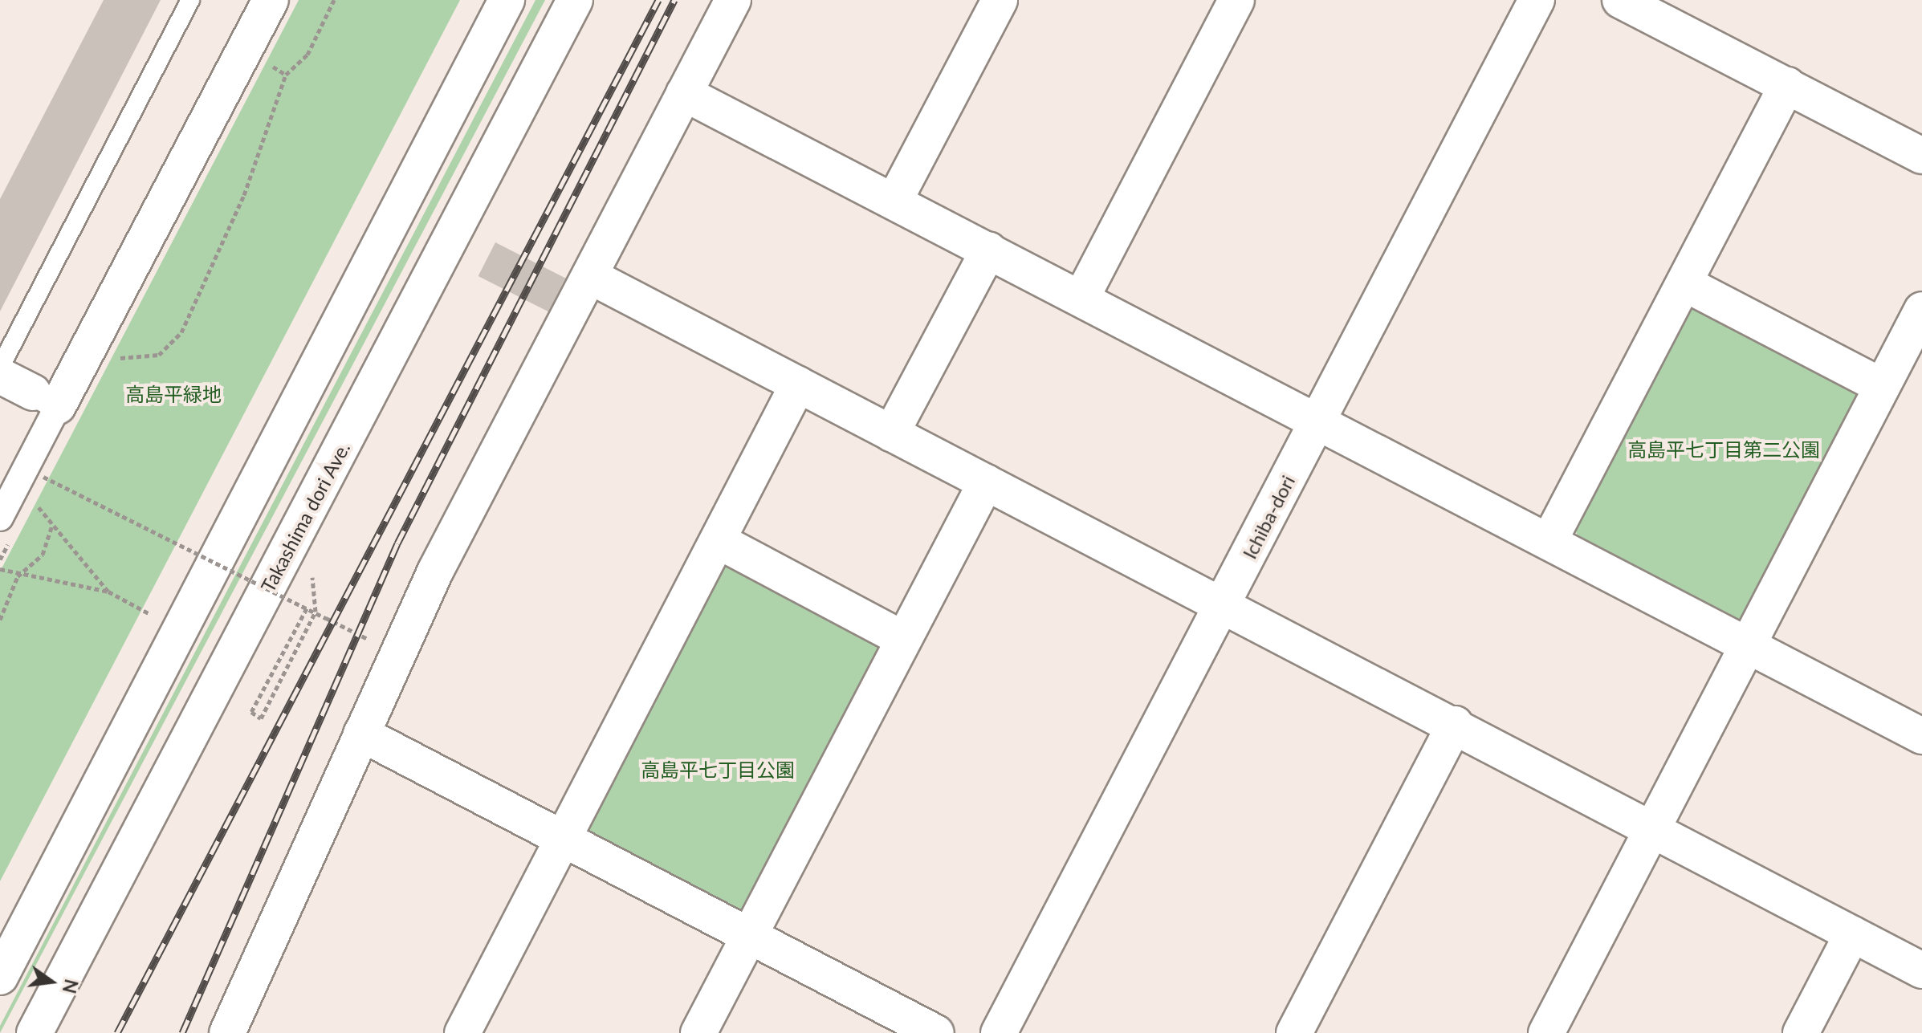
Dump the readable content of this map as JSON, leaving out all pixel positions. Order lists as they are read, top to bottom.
{
  "streets": {
    "street": ["Takashima dori Ave.", "Ichiba-dori"]
  },
  "parks": ["高島平緑地", "高島平七丁目第二公園", "高島平七丁目公園"],
  "north": "right"
}
